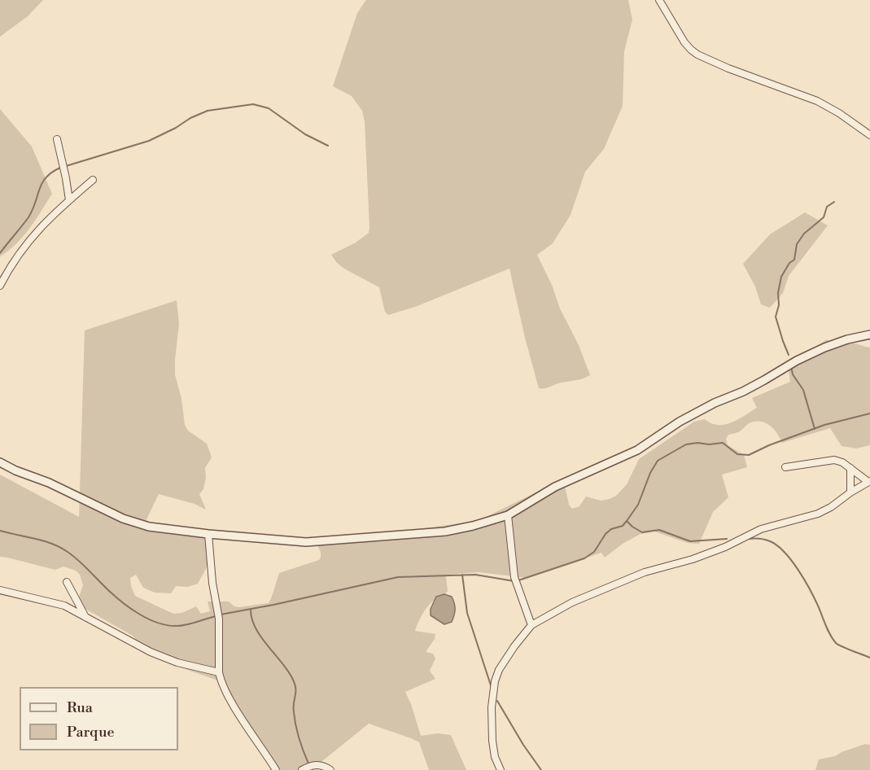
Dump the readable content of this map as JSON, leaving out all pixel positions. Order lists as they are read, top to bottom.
{
  "legend": ["Rua", "Parque"]
}
